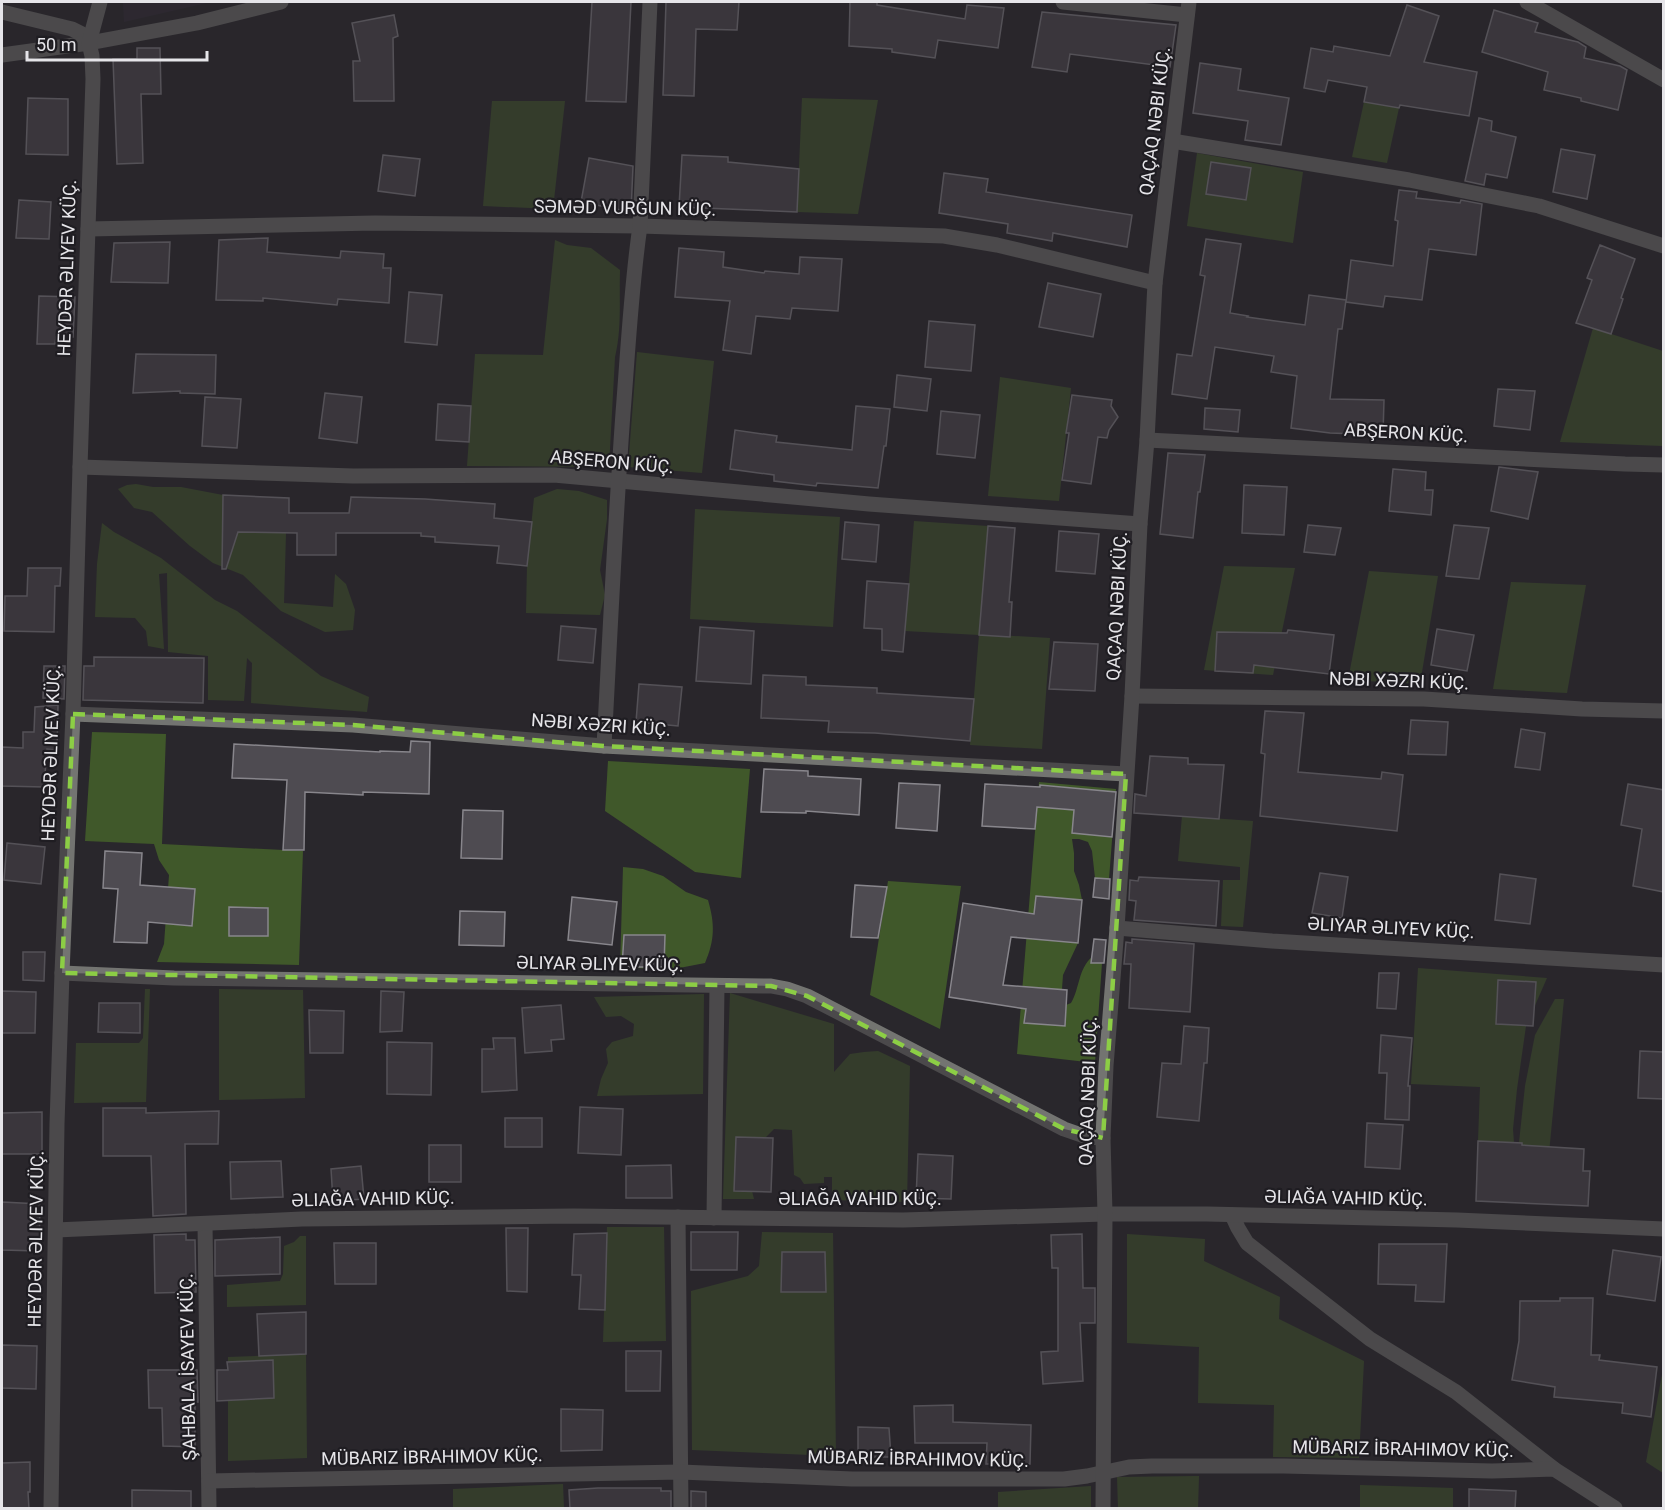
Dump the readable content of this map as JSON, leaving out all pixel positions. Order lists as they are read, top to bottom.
{
  "streets": {
    "street": [
      "QAÇAQ NƏBI KÜÇ.",
      "SƏMƏD VURĞUN KÜÇ.",
      "HEYDƏR ƏLIYEV KÜÇ.",
      "ABŞERON KÜÇ.",
      "NƏBI XƏZRI KÜÇ.",
      "ƏLIYAR ƏLIYEV KÜÇ.",
      "ƏLIAĞA VAHID KÜÇ.",
      "ŞAHBALA İSAYEV KÜÇ.",
      "MÜBARIZ İBRAHIMOV KÜÇ."
    ]
  },
  "crossings": [
    ["QAÇAQ NƏBI KÜÇ.", "SƏMƏD VURĞUN KÜÇ."],
    ["QAÇAQ NƏBI KÜÇ.", "ABŞERON KÜÇ."],
    ["QAÇAQ NƏBI KÜÇ.", "NƏBI XƏZRI KÜÇ."],
    ["QAÇAQ NƏBI KÜÇ.", "ƏLIYAR ƏLIYEV KÜÇ."],
    ["QAÇAQ NƏBI KÜÇ.", "ƏLIAĞA VAHID KÜÇ."],
    ["QAÇAQ NƏBI KÜÇ.", "MÜBARIZ İBRAHIMOV KÜÇ."],
    ["SƏMƏD VURĞUN KÜÇ.", "HEYDƏR ƏLIYEV KÜÇ."],
    ["HEYDƏR ƏLIYEV KÜÇ.", "ABŞERON KÜÇ."],
    ["HEYDƏR ƏLIYEV KÜÇ.", "NƏBI XƏZRI KÜÇ."],
    ["HEYDƏR ƏLIYEV KÜÇ.", "ƏLIYAR ƏLIYEV KÜÇ."],
    ["HEYDƏR ƏLIYEV KÜÇ.", "ƏLIAĞA VAHID KÜÇ."],
    ["ƏLIAĞA VAHID KÜÇ.", "ŞAHBALA İSAYEV KÜÇ."],
    ["ŞAHBALA İSAYEV KÜÇ.", "MÜBARIZ İBRAHIMOV KÜÇ."]
  ],
  "scale_bar": "50 m"
}
